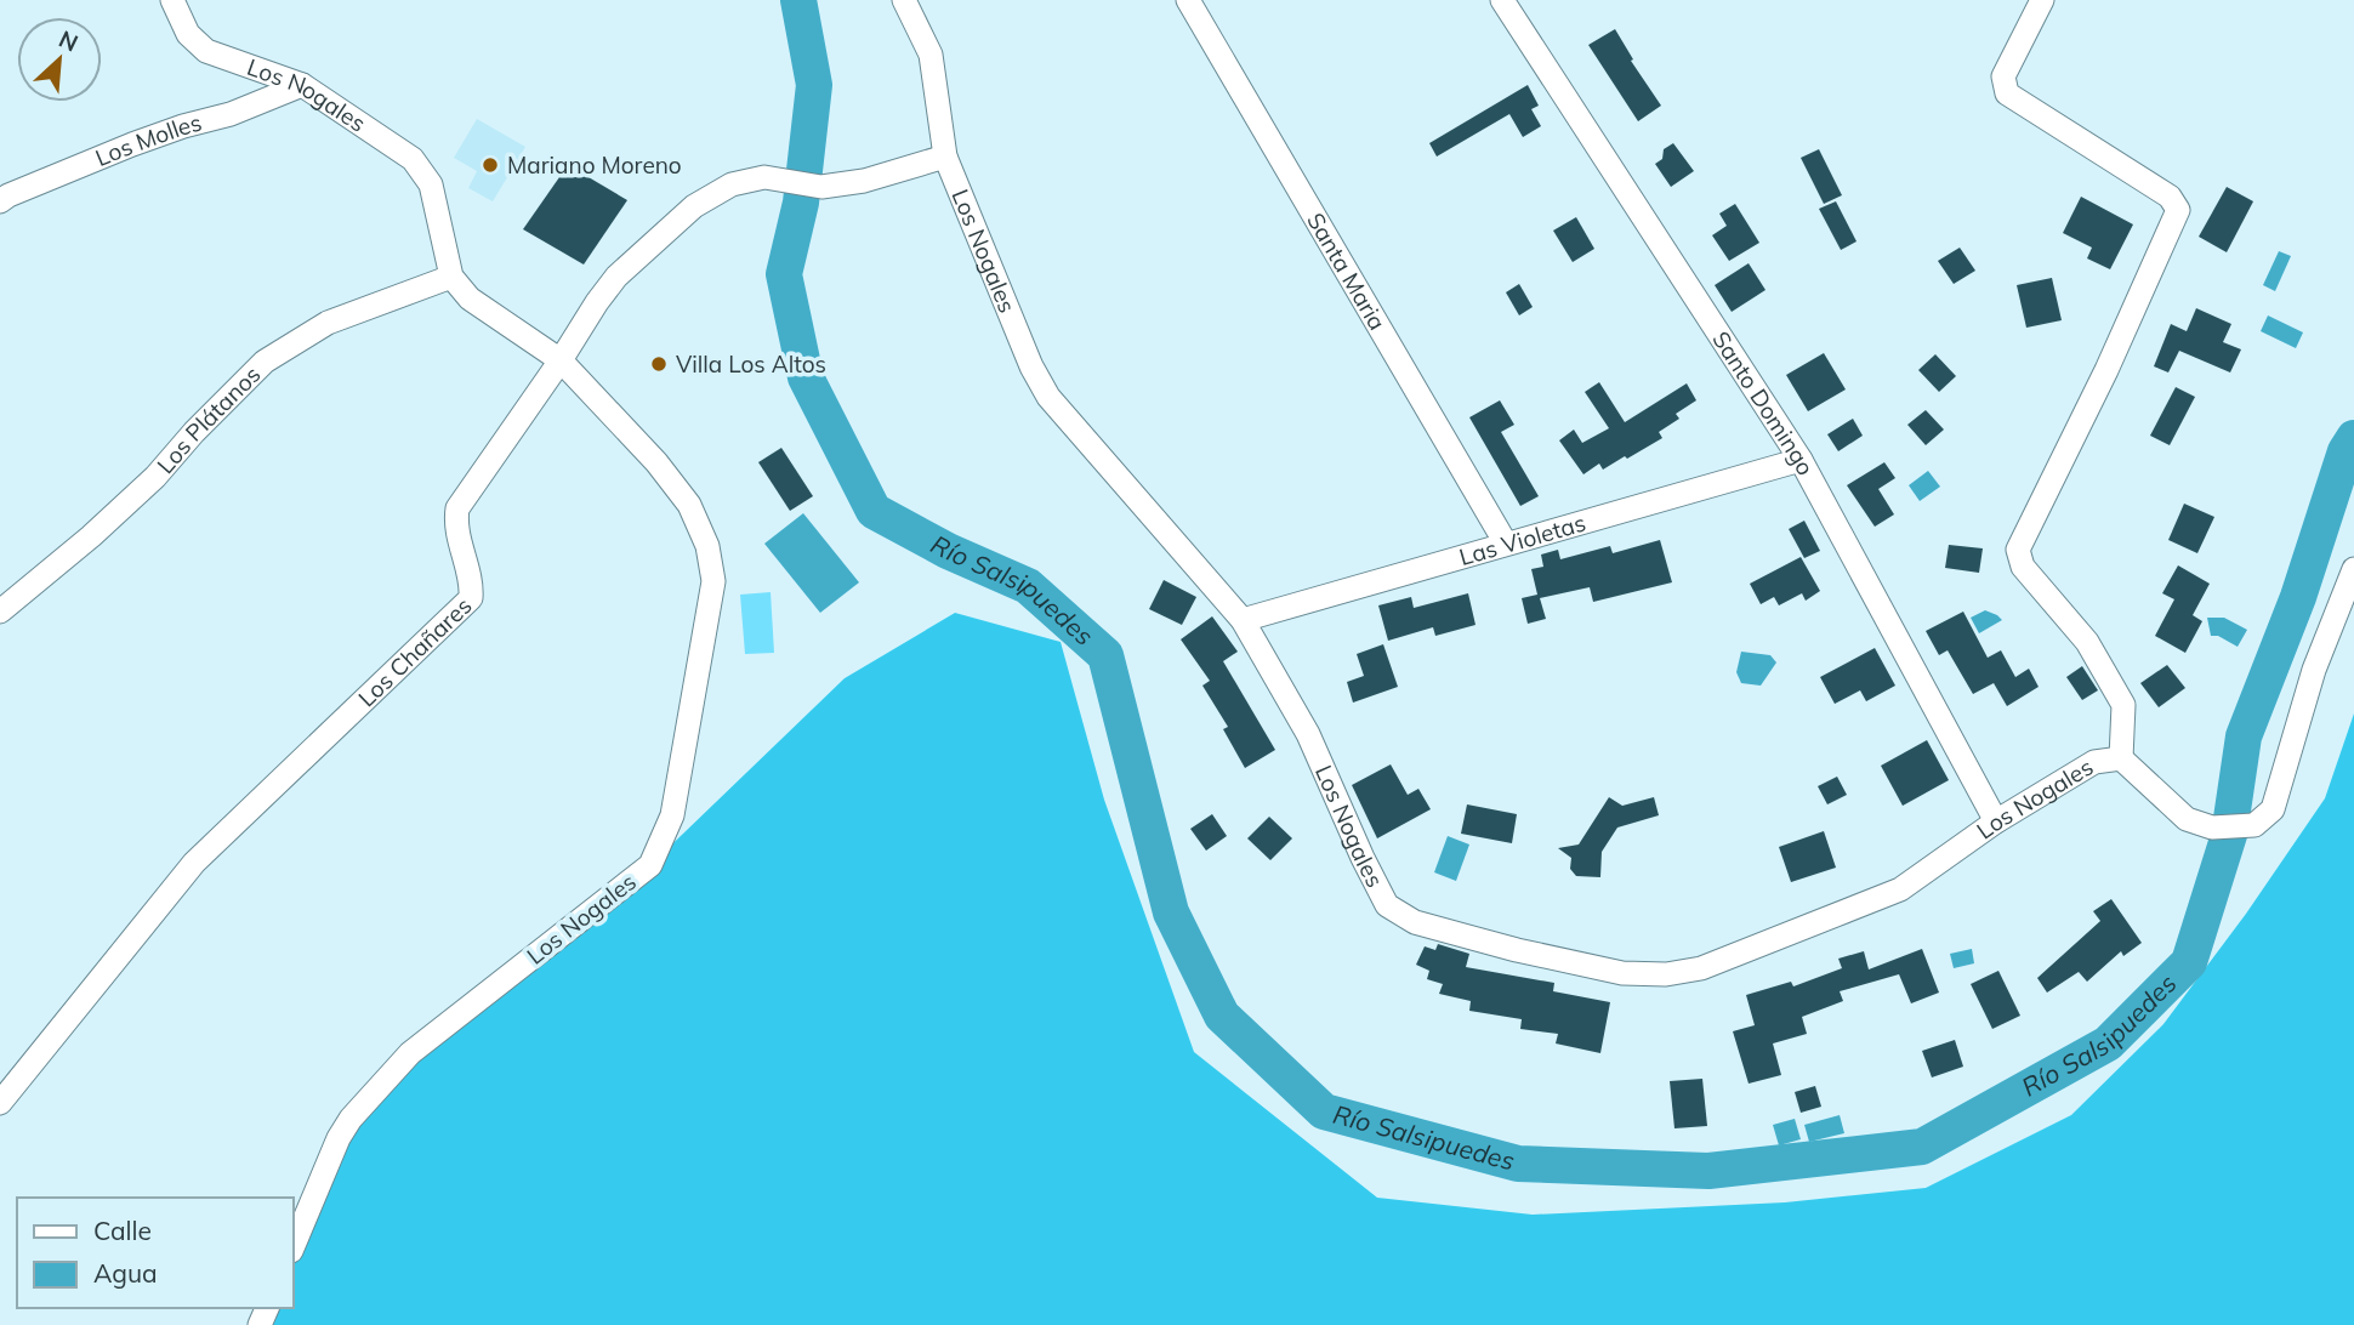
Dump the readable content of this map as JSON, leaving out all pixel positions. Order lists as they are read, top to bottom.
{
  "streets": {
    "street": [
      "Los Nogales",
      "Los Molles",
      "Santa Maria",
      "Santo Domingo",
      "Los Plátanos",
      "Las Violetas",
      "Los Chañares"
    ]
  },
  "crossings": [
    ["Los Nogales", "Los Molles"],
    ["Los Nogales", "Santo Domingo"],
    ["Los Nogales", "Los Plátanos"],
    ["Los Nogales", "Las Violetas"],
    ["Los Nogales", "Los Chañares"],
    ["Santa Maria", "Las Violetas"],
    ["Santo Domingo", "Las Violetas"]
  ],
  "water": ["Río Salsipuedes"],
  "places": ["Mariano Moreno", "Villa Los Altos"],
  "legend": ["Calle", "Agua"],
  "north": "top right"
}
